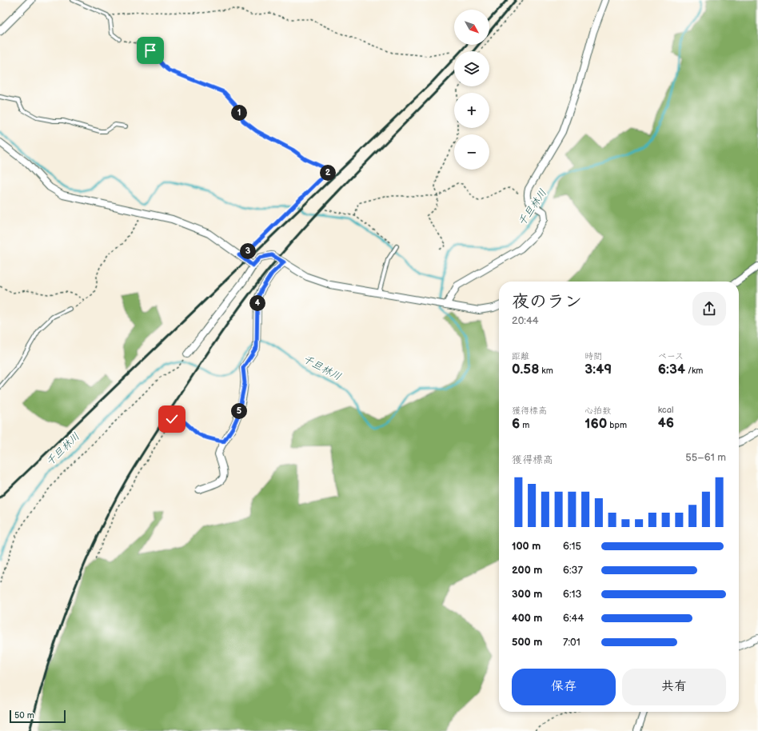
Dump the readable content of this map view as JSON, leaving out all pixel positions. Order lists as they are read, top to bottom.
{
  "water": ["千旦林川"],
  "scale_bar": "50 m",
  "north": "bottom right",
  "page": {
    "map_buttons": ["+", "−"],
    "pins": [
      "1",
      "2",
      "3",
      "4",
      "5"
    ],
    "heading": ["夜のラン", "20:44"],
    "stats": [
      ["距離", "0.58 km"],
      ["時間", "3:49"],
      ["ペース", "6:34 /km"],
      ["獲得標高", "6 m"],
      ["心拍数", "160 bpm"],
      ["kcal", "46"]
    ],
    "chart": ["獲得標高", "55–61 m"],
    "list": [
      {
        "name": "100 m",
        "note": "6:15"
      },
      {
        "name": "200 m",
        "note": "6:37"
      },
      {
        "name": "300 m",
        "note": "6:13"
      },
      {
        "name": "400 m",
        "note": "6:44"
      },
      {
        "name": "500 m",
        "note": "7:01"
      }
    ],
    "buttons": ["保存", "共有"],
    "scale": "50 m"
  }
}
